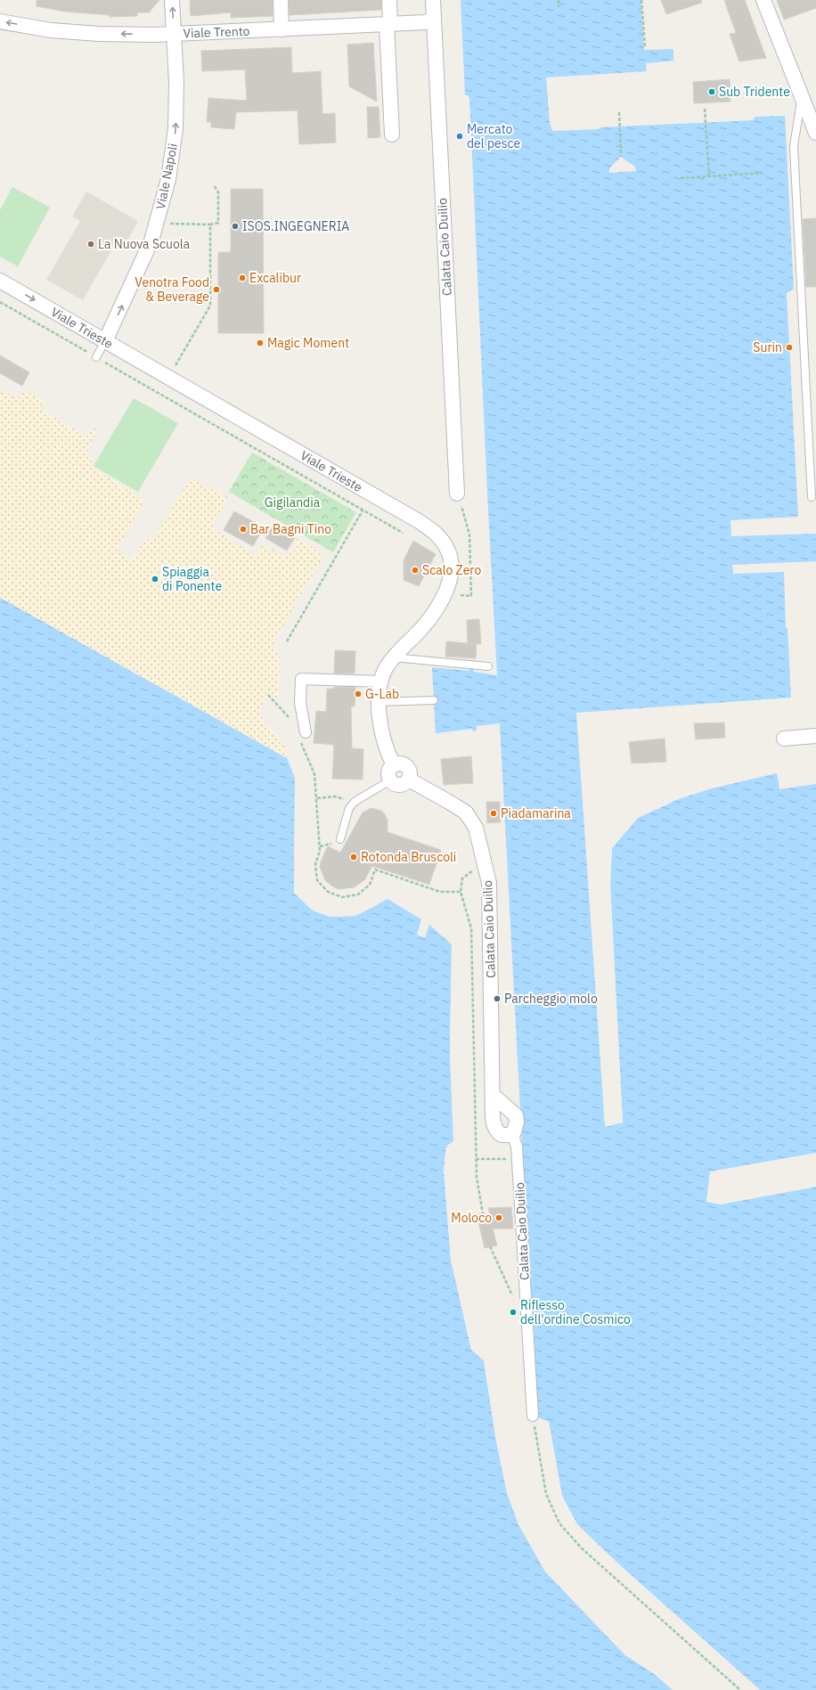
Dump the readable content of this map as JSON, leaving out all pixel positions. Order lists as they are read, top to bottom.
{
  "streets": {
    "street": [
      "Viale Trento",
      "Viale Napoli",
      "Calata Caio Duilio",
      "Viale Trieste"
    ]
  },
  "crossings": [
    ["Viale Trento", "Viale Napoli"],
    ["Viale Trento", "Calata Caio Duilio"],
    ["Viale Napoli", "Viale Trieste"],
    ["Calata Caio Duilio", "Viale Trieste"]
  ],
  "one_way": ["Viale Trento", "Viale Napoli"],
  "parks": ["Gigilandia"],
  "places": [
    "Sub Tridente",
    "Mercato del pesce",
    "ISOS.INGEGNERIA",
    "La Nuova Scuola",
    "Excalibur",
    "Venotra Food & Beverage",
    "Magic Moment",
    "Surin",
    "Bar Bagni Tino",
    "Scalo Zero",
    "Spiaggia di Ponente",
    "G-Lab",
    "Piadamarina",
    "Rotonda Bruscoli",
    "Parcheggio molo",
    "Moloco",
    "Riflesso dell'ordine Cosmico"
  ]
}
